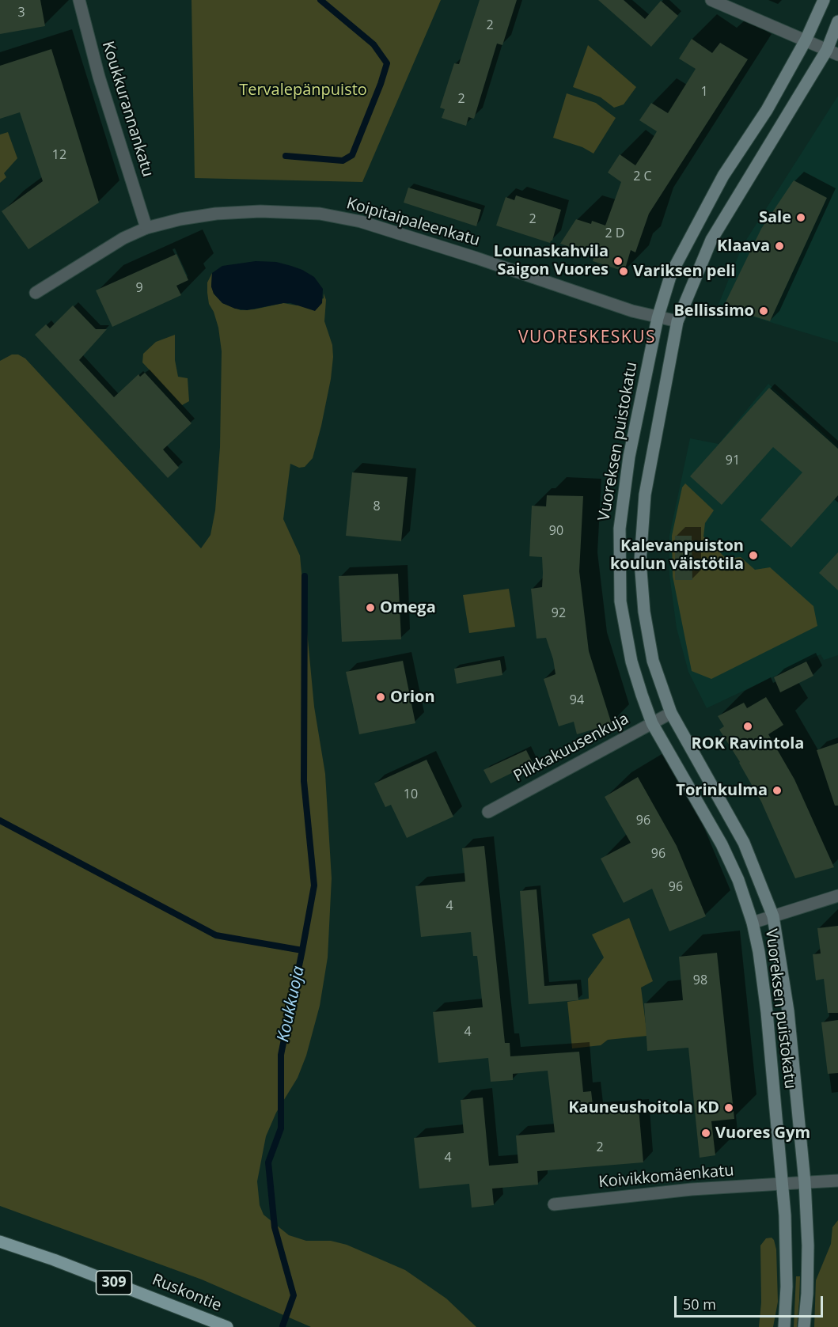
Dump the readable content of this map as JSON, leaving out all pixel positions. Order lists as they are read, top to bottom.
{
  "streets": {
    "main road": ["Vuoreksen puistokatu", "309", "Ruskontie"],
    "street": [
      "Koukkurannankatu",
      "Koipitaipaleenkatu",
      "Pilkkakuusenkuja",
      "Koivikkomäenkatu"
    ]
  },
  "crossings": [
    ["Koukkurannankatu", "Koipitaipaleenkatu"],
    ["Koipitaipaleenkatu", "Vuoreksen puistokatu"],
    ["Vuoreksen puistokatu", "Pilkkakuusenkuja"],
    ["Vuoreksen puistokatu", "Koivikkomäenkatu"]
  ],
  "districts": ["VUORESKESKUS"],
  "water": ["Koukkuoja"],
  "parks": ["Tervalepänpuisto"],
  "places": [
    "Sale",
    "Klaava",
    "Lounaskahvila Saigon Vuores",
    "Variksen peli",
    "Bellissimo",
    "Kalevanpuiston koulun väistötila",
    "Omega",
    "Orion",
    "ROK Ravintola",
    "Torinkulma",
    "Kauneushoitola KD",
    "Vuores Gym"
  ],
  "house_numbers": [
    "3",
    "2",
    "1",
    "2",
    "12",
    "2 C",
    "2",
    "2 D",
    "9",
    "91",
    "8",
    "90",
    "92",
    "94",
    "10",
    "96",
    "96",
    "96",
    "4",
    "98",
    "4",
    "2",
    "4"
  ],
  "scale_bar": "50 m"
}
